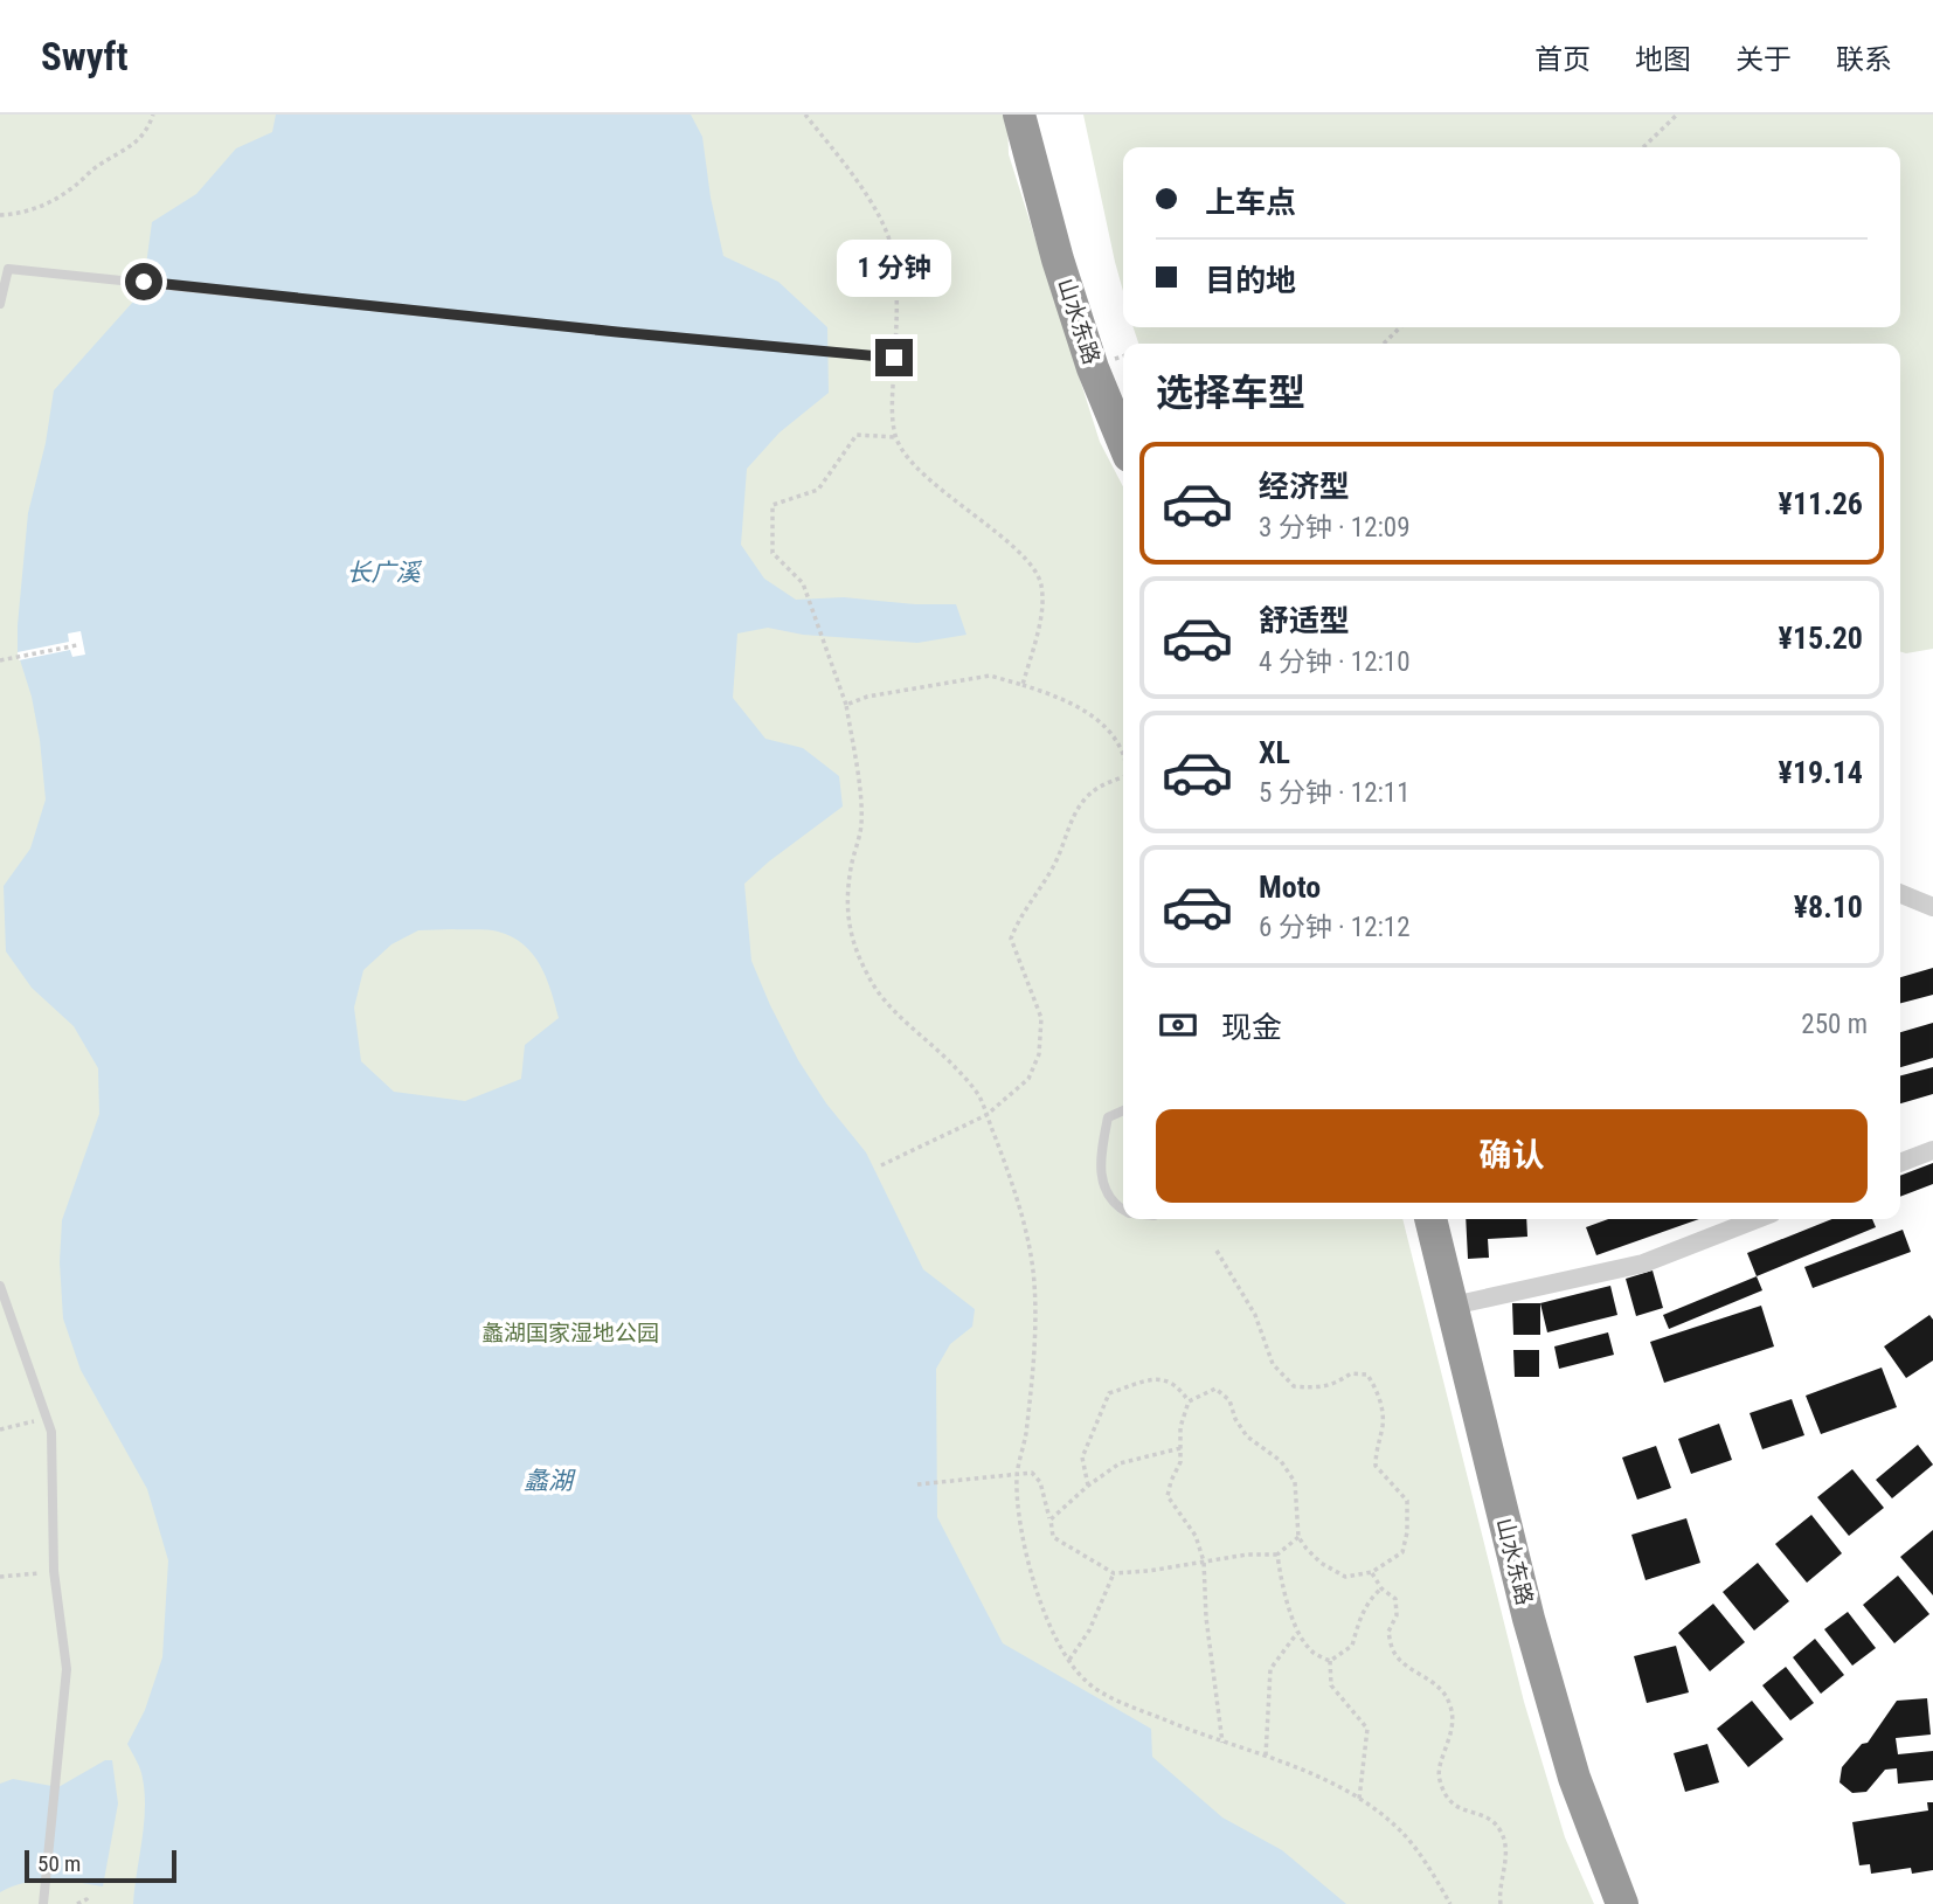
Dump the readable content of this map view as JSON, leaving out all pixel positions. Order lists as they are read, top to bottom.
{
  "streets": {
    "highway": ["山水东路"]
  },
  "water": ["长广溪", "蠡湖"],
  "parks": ["蠡湖国家湿地公园"],
  "scale_bar": "50 m",
  "page": {
    "header": "Swyft",
    "nav": [
      "首页",
      "地图",
      "关于",
      "联系"
    ],
    "banner": ["上车点", "目的地"],
    "bubble": "1 分钟",
    "heading": "选择车型",
    "list": [
      {
        "name": "经济型",
        "note": "3 分钟 · 12:09",
        "value": "¥11.26"
      },
      {
        "name": "舒适型",
        "note": "4 分钟 · 12:10",
        "value": "¥15.20"
      },
      {
        "name": "XL",
        "note": "5 分钟 · 12:11",
        "value": "¥19.14"
      },
      {
        "name": "Moto",
        "note": "6 分钟 · 12:12",
        "value": "¥8.10"
      }
    ],
    "pay": ["现金", "250 m"],
    "buttons": "确认",
    "scale": "50 m"
  }
}
